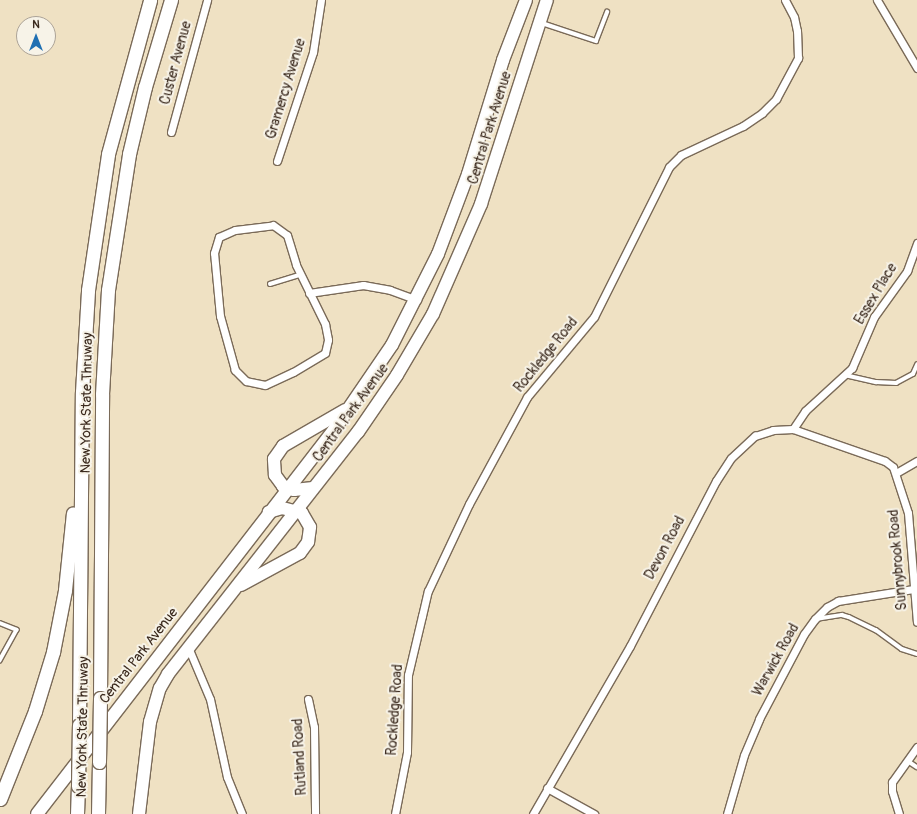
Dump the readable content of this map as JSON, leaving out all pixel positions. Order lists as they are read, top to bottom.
{
  "streets": {
    "highway": ["New York State Thruway"],
    "main road": ["Central Park Avenue"],
    "street": [
      "Custer Avenue",
      "Gramercy Avenue",
      "Essex Place",
      "Rockledge Road",
      "Devon Road",
      "Sunnybrook Road",
      "Warwick Road",
      "Rutland Road"
    ]
  },
  "crossings": [
    ["Essex Place", "Devon Road"],
    ["Devon Road", "Sunnybrook Road"],
    ["Sunnybrook Road", "Warwick Road"]
  ],
  "north": "top"
}
